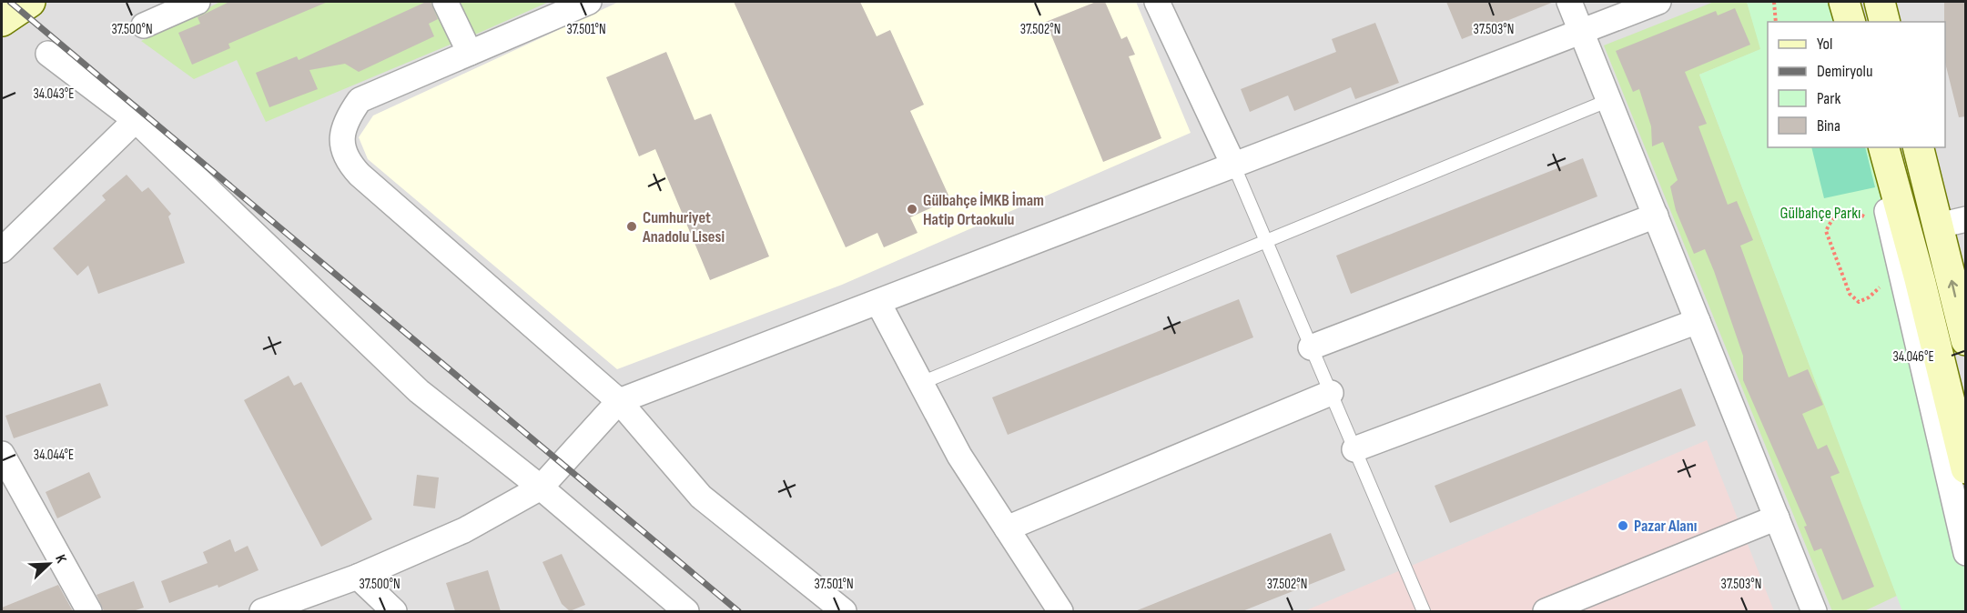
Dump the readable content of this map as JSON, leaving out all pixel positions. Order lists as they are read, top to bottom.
{
  "parks": ["Gülbahçe Parkı"],
  "places": ["Gülbahçe İMKB İmam Hatip Ortaokulu", "Cumhuriyet Anadolu Lisesi", "Pazar Alanı"],
  "legend": [
    "Yol",
    "Demiryolu",
    "Park",
    "Bina"
  ],
  "north": "top right",
  "coordinates": [
    "37.500°N",
    "37.501°N",
    "37.502°N",
    "37.503°N",
    "34.043°E",
    "34.046°E",
    "34.044°E"
  ]
}
